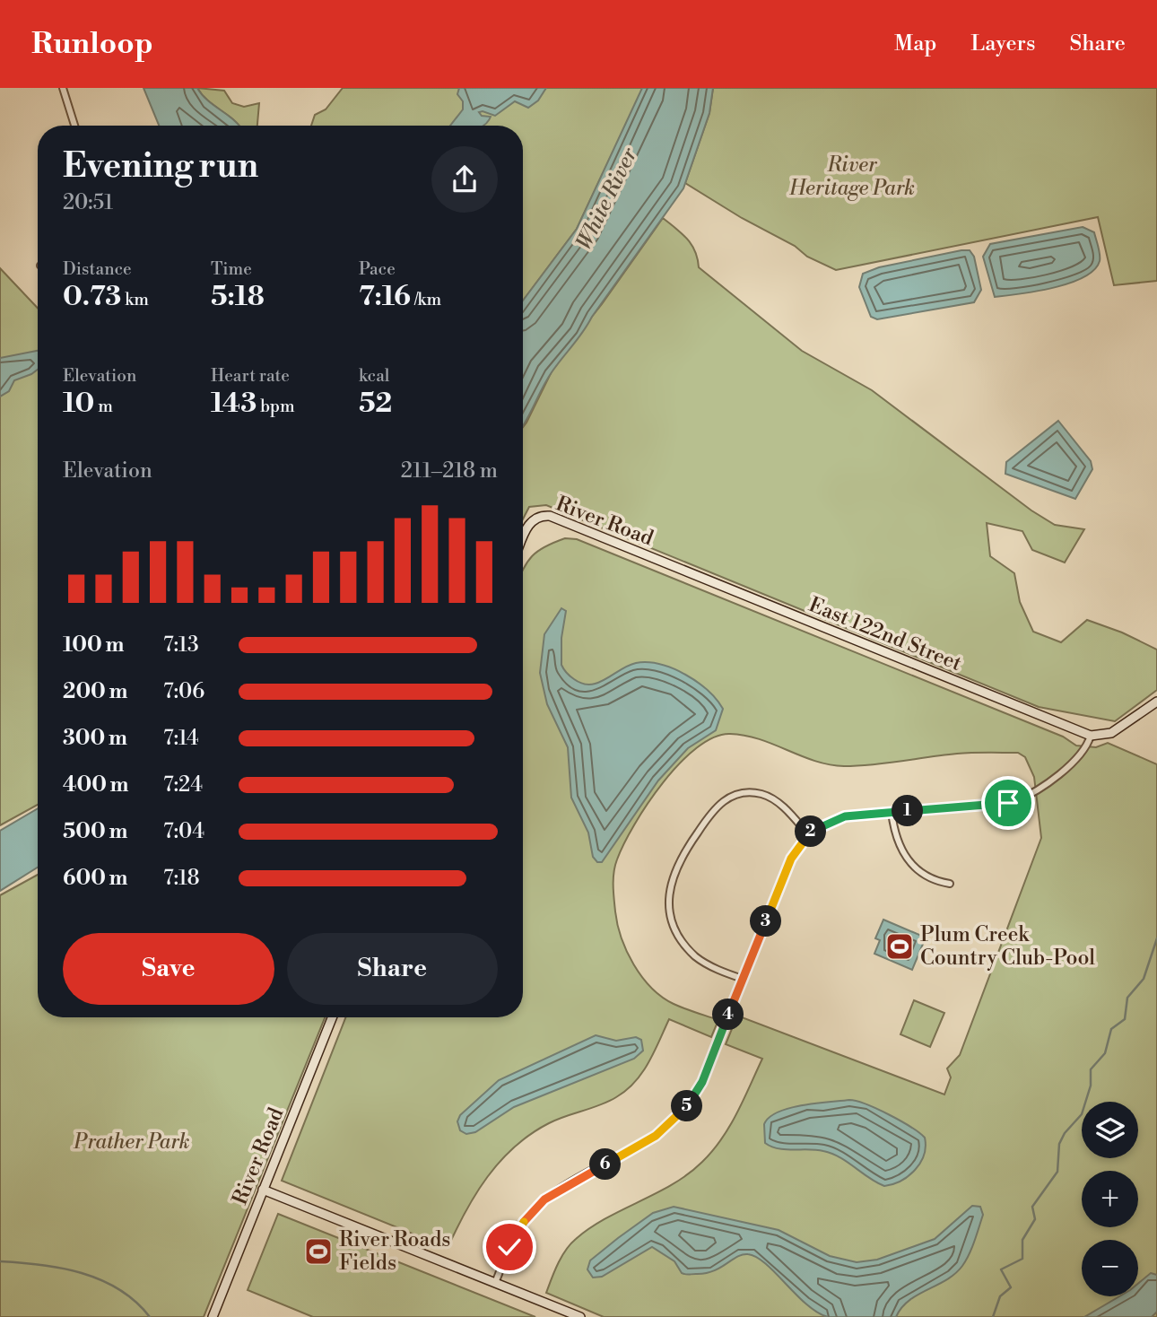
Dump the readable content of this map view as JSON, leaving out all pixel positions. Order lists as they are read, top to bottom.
{
  "streets": {
    "street": ["River Road", "East 122nd Street"]
  },
  "crossings": [
    ["River Road", "East 122nd Street"]
  ],
  "water": ["White River"],
  "parks": ["River Heritage Park", "Prather Park"],
  "places": {
    "sports": ["Plum Creek Country Club-Pool", "River Roads Fields"]
  },
  "page": {
    "header": "Runloop",
    "nav": ["Map", "Layers", "Share"],
    "heading": ["Evening run", "20:51"],
    "stats": [
      ["Distance", "0.73 km"],
      ["Time", "5:18"],
      ["Pace", "7:16 /km"],
      ["Elevation", "10 m"],
      ["Heart rate", "143 bpm"],
      ["kcal", "52"]
    ],
    "chart": ["Elevation", "211–218 m"],
    "list": [
      {
        "name": "100 m",
        "note": "7:13"
      },
      {
        "name": "200 m",
        "note": "7:06"
      },
      {
        "name": "300 m",
        "note": "7:14"
      },
      {
        "name": "400 m",
        "note": "7:24"
      },
      {
        "name": "500 m",
        "note": "7:04"
      },
      {
        "name": "600 m",
        "note": "7:18"
      }
    ],
    "pins": [
      "1",
      "2",
      "3",
      "4",
      "5",
      "6"
    ],
    "buttons": ["Save", "Share"],
    "map_buttons": ["+", "−"]
  }
}
